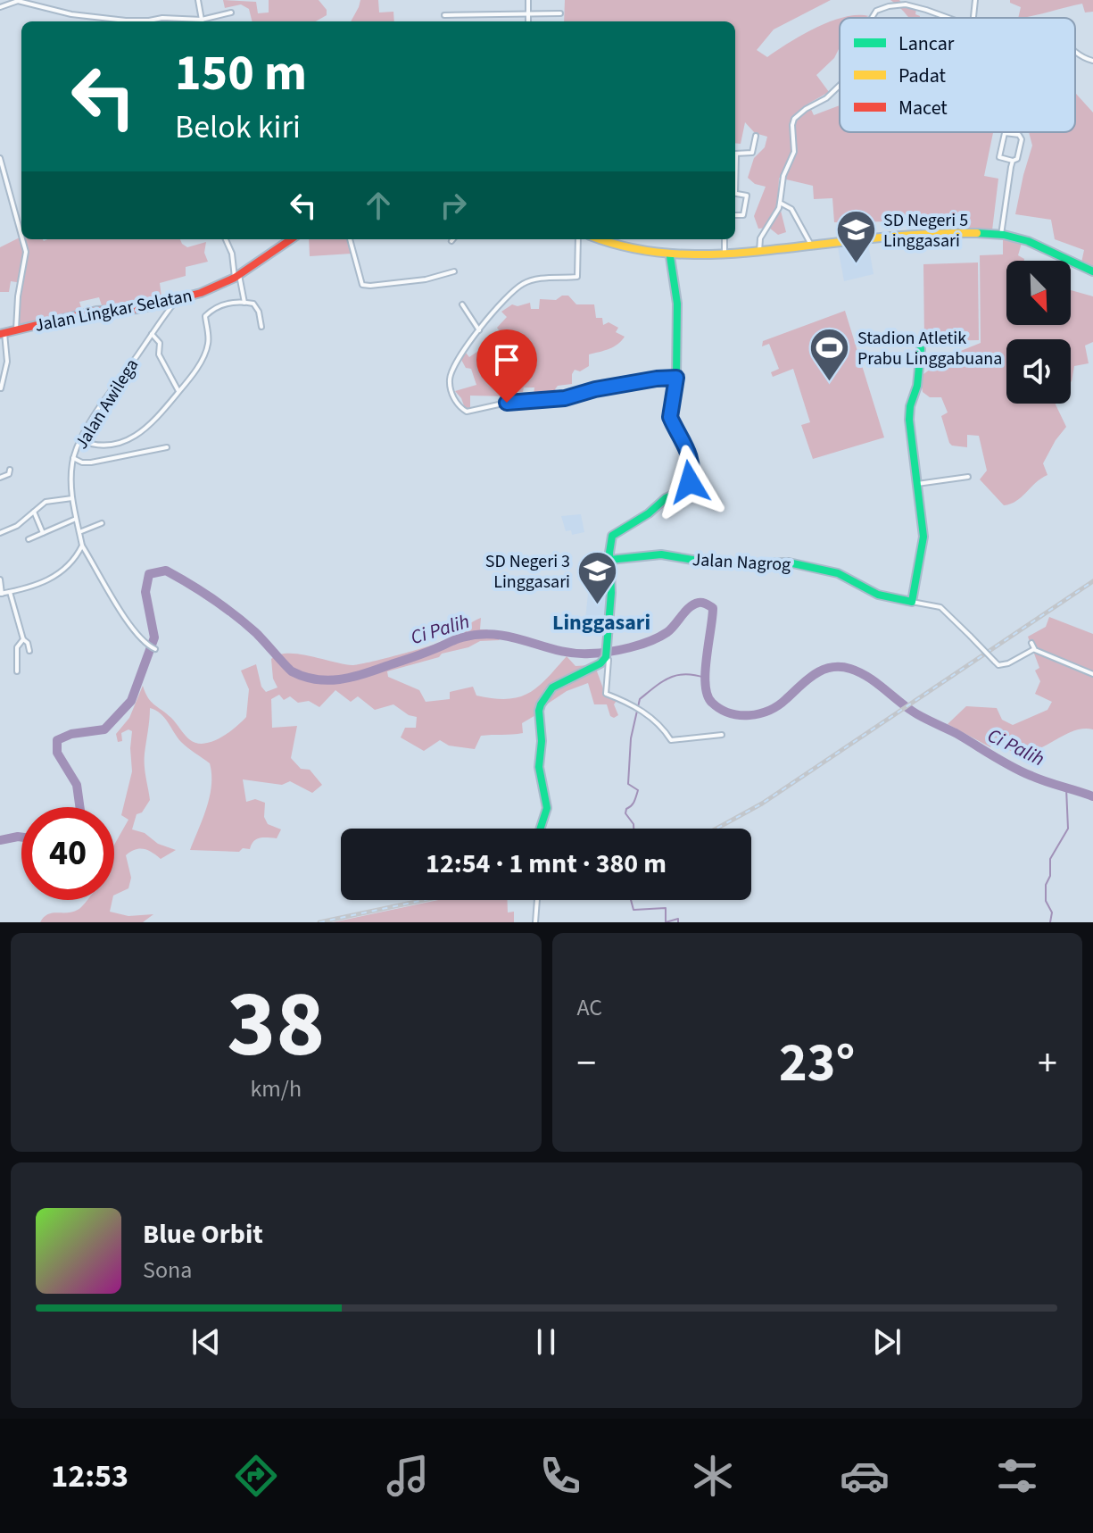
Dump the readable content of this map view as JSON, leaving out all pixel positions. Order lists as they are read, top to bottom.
{
  "streets": {
    "street": ["Jalan Lingkar Selatan", "Jalan Awilega", "Jalan Nagrog"]
  },
  "crossings": [
    ["Jalan Lingkar Selatan", "Jalan Awilega"]
  ],
  "districts": ["Linggasari"],
  "water": ["Ci Palih"],
  "places": {
    "school or university": ["SD Negeri 5 Linggasari", "SD Negeri 3 Linggasari"],
    "sports": ["Stadion Atletik Prabu Linggabuana"]
  },
  "legend": ["Lancar", "Padat", "Macet"],
  "north": "bottom right",
  "page": {
    "turn": ["150 m", "Belok kiri"],
    "limit": "40",
    "trip": "12:54 · 1 mnt · 380 m",
    "tile": [
      ["38", "km/h"],
      "AC"
    ],
    "heat": ["−", "23°", "+"],
    "song": ["Blue Orbit", "Sona"],
    "tabs": "12:53"
  }
}
